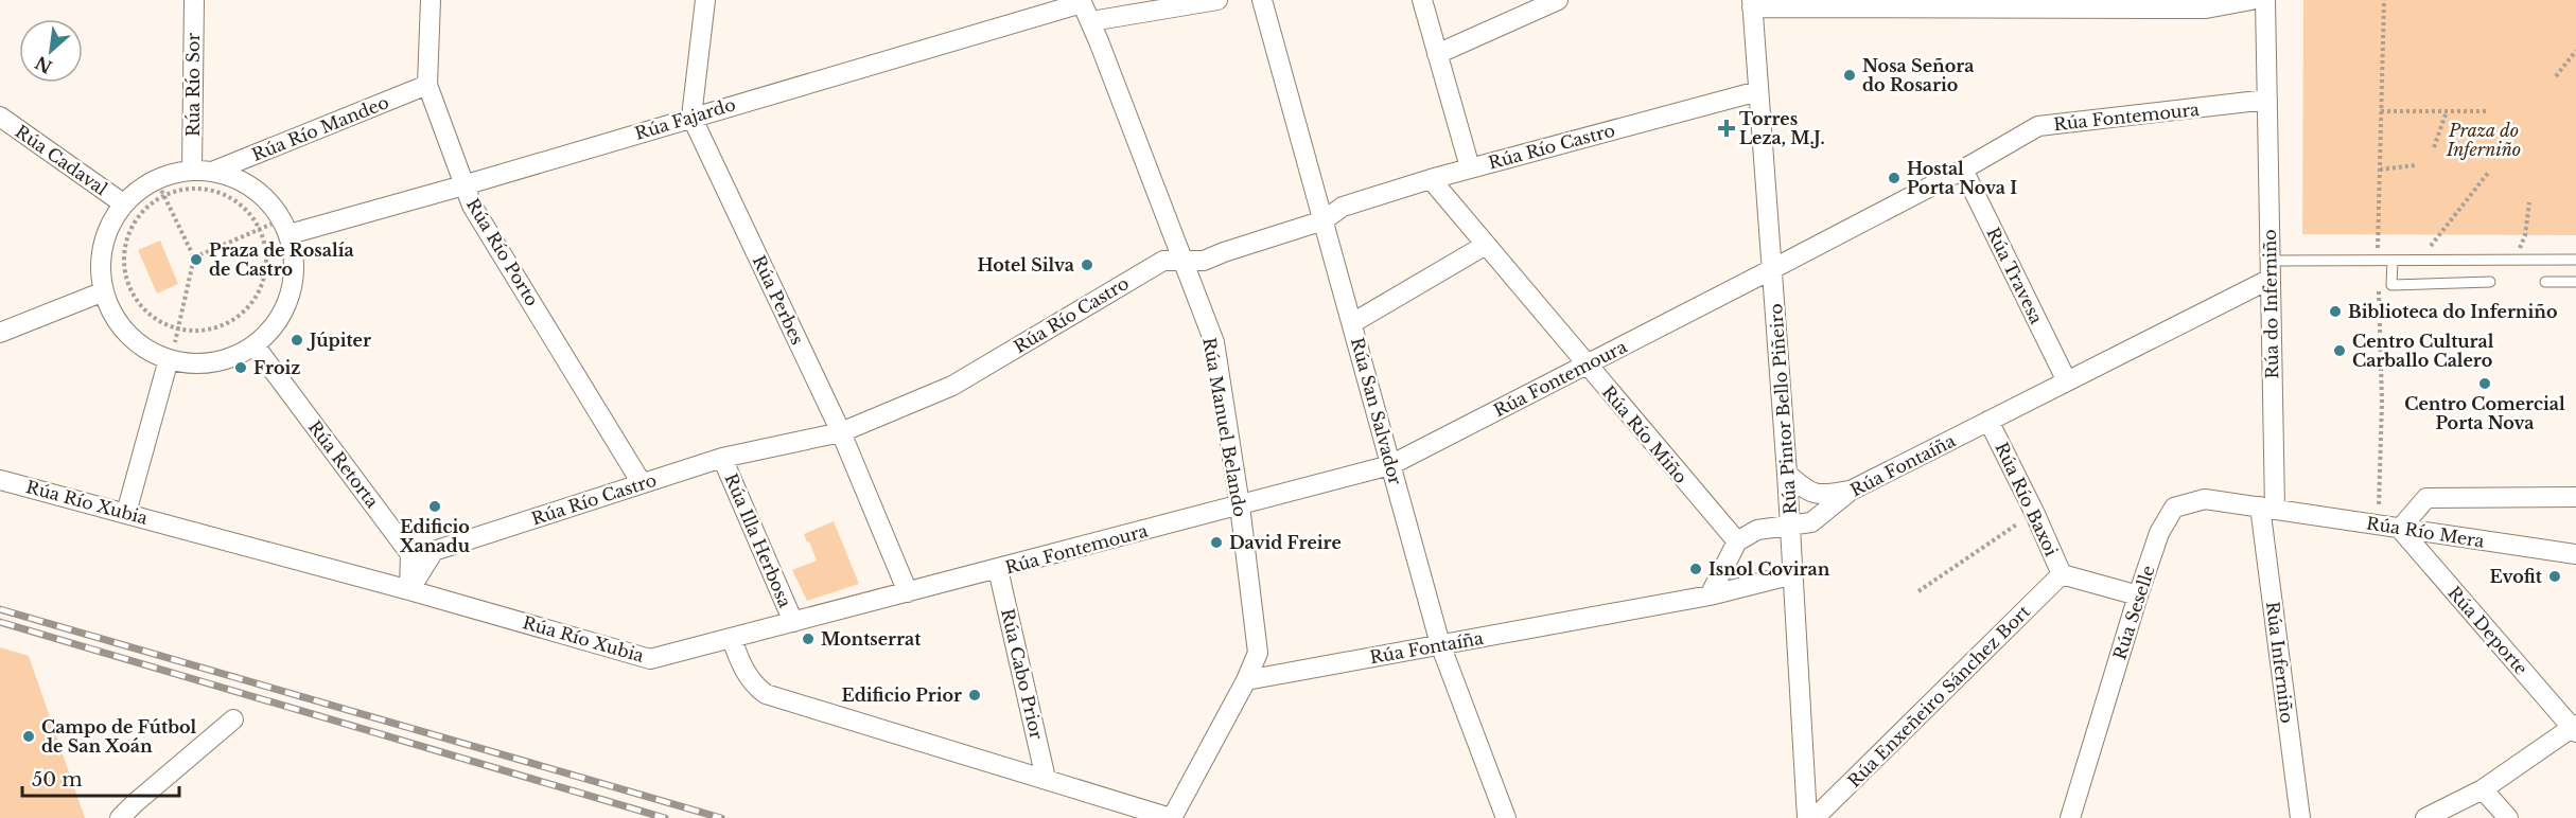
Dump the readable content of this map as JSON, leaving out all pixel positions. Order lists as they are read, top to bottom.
{
  "streets": {
    "street": [
      "Rúa Río Sor",
      "Rúa Fontemoura",
      "Rúa Fajardo",
      "Rúa Río Mandeo",
      "Rúa Río Castro",
      "Rúa Cadaval",
      "Rúa Río Porto",
      "Rúa Travesa",
      "Rúa Perbes",
      "Rúa do Inferniño",
      "Rúa Pintor Bello Piñeiro",
      "Rúa San Salvador",
      "Rúa Manuel Belando",
      "Rúa Río Miño",
      "Rúa Retorta",
      "Rúa Fontaíña",
      "Rúa Río Baxoi",
      "Rúa Río Xubia",
      "Rúa Río Mera",
      "Rúa Illa Herbosa",
      "Rúa Seselle",
      "Rúa Deporte",
      "Rúa Inferniño",
      "Rúa Cabo Prior",
      "Rúa Enxeñeiro Sánchez Bort"
    ]
  },
  "crossings": [
    ["Rúa Fontemoura", "Rúa Travesa"],
    ["Rúa Fontemoura", "Rúa Perbes"],
    ["Rúa Fontemoura", "Rúa do Inferniño"],
    ["Rúa Fontemoura", "Rúa Pintor Bello Piñeiro"],
    ["Rúa Fontemoura", "Rúa San Salvador"],
    ["Rúa Fontemoura", "Rúa Manuel Belando"],
    ["Rúa Fontemoura", "Rúa Río Miño"],
    ["Rúa Fontemoura", "Rúa Río Xubia"],
    ["Rúa Fontemoura", "Rúa Illa Herbosa"],
    ["Rúa Fontemoura", "Rúa Cabo Prior"],
    ["Rúa Fajardo", "Rúa Río Porto"],
    ["Rúa Fajardo", "Rúa Perbes"],
    ["Rúa Fajardo", "Rúa Manuel Belando"],
    ["Rúa Río Mandeo", "Rúa Río Porto"],
    ["Rúa Río Castro", "Rúa Río Porto"],
    ["Rúa Río Castro", "Rúa Perbes"],
    ["Rúa Río Castro", "Rúa Pintor Bello Piñeiro"],
    ["Rúa Río Castro", "Rúa San Salvador"],
    ["Rúa Río Castro", "Rúa Manuel Belando"],
    ["Rúa Río Castro", "Rúa Río Miño"],
    ["Rúa Río Castro", "Rúa Retorta"],
    ["Rúa Río Castro", "Rúa Río Xubia"],
    ["Rúa Río Castro", "Rúa Illa Herbosa"],
    ["Rúa Travesa", "Rúa Fontaíña"],
    ["Rúa do Inferniño", "Rúa Fontaíña"],
    ["Rúa do Inferniño", "Rúa Río Mera"],
    ["Rúa do Inferniño", "Rúa Seselle"],
    ["Rúa do Inferniño", "Rúa Inferniño"],
    ["Rúa Pintor Bello Piñeiro", "Rúa Fontaíña"],
    ["Rúa San Salvador", "Rúa Fontaíña"],
    ["Rúa Manuel Belando", "Rúa Fontaíña"],
    ["Rúa Río Miño", "Rúa Fontaíña"],
    ["Rúa Retorta", "Rúa Río Xubia"],
    ["Rúa Fontaíña", "Rúa Río Baxoi"],
    ["Rúa Río Baxoi", "Rúa Seselle"],
    ["Rúa Río Baxoi", "Rúa Enxeñeiro Sánchez Bort"],
    ["Rúa Río Mera", "Rúa Seselle"],
    ["Rúa Río Mera", "Rúa Deporte"],
    ["Rúa Río Mera", "Rúa Inferniño"],
    ["Rúa Seselle", "Rúa Inferniño"]
  ],
  "parks": ["Praza do Inferniño"],
  "places": {
    "other": [
      "Nosa Señora do Rosario",
      "Hostal Porta Nova I",
      "Praza de Rosalía de Castro",
      "Hotel Silva",
      "Biblioteca do Inferniño",
      "Júpiter",
      "Centro Cultural Carballo Calero",
      "Froiz",
      "Centro Comercial Porta Nova",
      "Edificio Xanadu",
      "David Freire",
      "Isnol Coviran",
      "Evofit",
      "Montserrat",
      "Edificio Prior",
      "Campo de Fútbol de San Xoán"
    ],
    "health": ["Torres Leza, M.J."]
  },
  "scale_bar": "50 m",
  "north": "bottom left"
}
